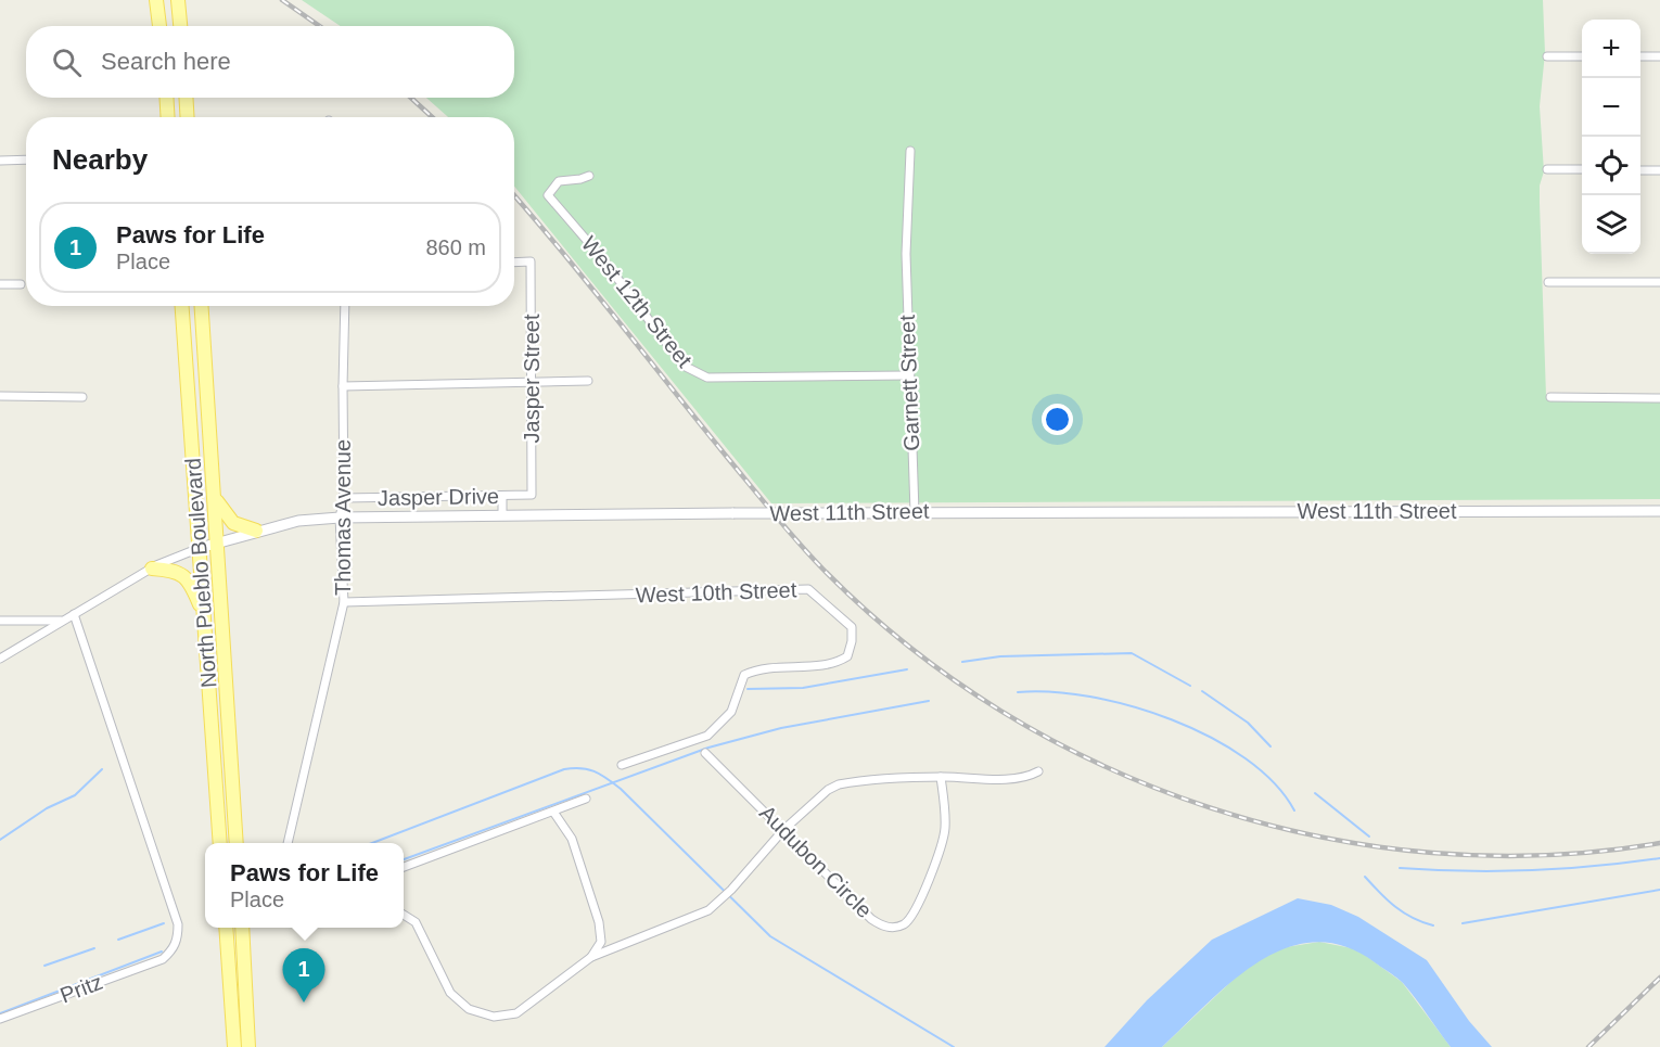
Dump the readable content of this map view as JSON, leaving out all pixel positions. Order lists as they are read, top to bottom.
{
  "streets": {
    "main road": ["North Pueblo Boulevard"],
    "street": [
      "West 12th Street",
      "Jasper Street",
      "Garnett Street",
      "Jasper Drive",
      "West 11th Street",
      "Thomas Avenue",
      "West 10th Street",
      "Audubon Circle",
      "Pritz"
    ]
  },
  "crossings": [
    ["West 12th Street", "Garnett Street"],
    ["Jasper Street", "Jasper Drive"],
    ["Garnett Street", "West 11th Street"],
    ["Jasper Drive", "Thomas Avenue"],
    ["West 11th Street", "Thomas Avenue"],
    ["West 11th Street", "North Pueblo Boulevard"],
    ["West 11th Street", "Pritz"],
    ["Thomas Avenue", "West 10th Street"]
  ],
  "page": {
    "map_buttons": ["+", "−"],
    "search": "Search here",
    "heading": "Nearby",
    "list": [
      {
        "mark": "1",
        "name": "Paws for Life",
        "note": "Place",
        "value": "860 m"
      }
    ],
    "popup": ["Paws for Life", "Place"],
    "pins": "1"
  }
}
